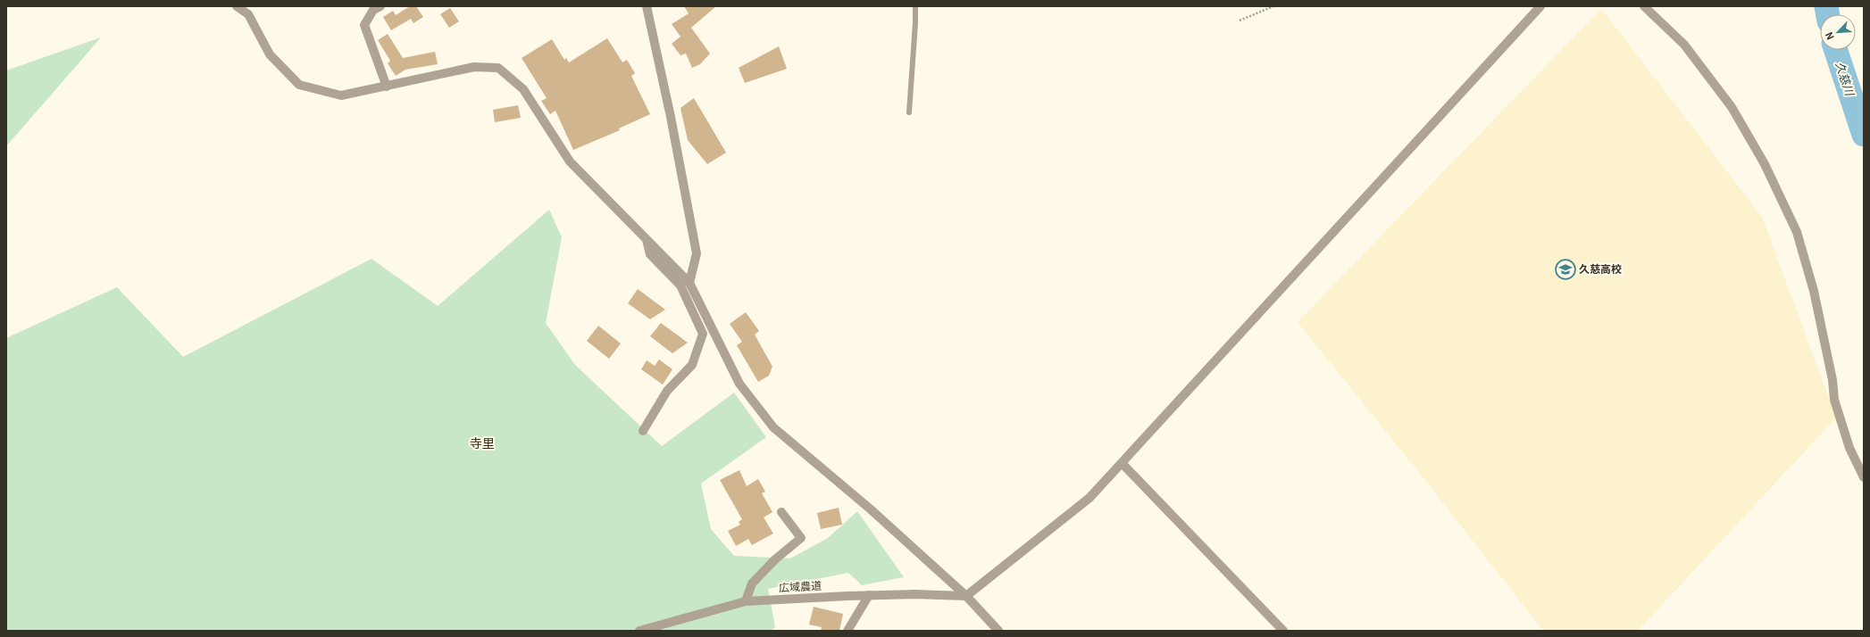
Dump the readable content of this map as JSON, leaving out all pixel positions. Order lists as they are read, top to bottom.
{
  "streets": {
    "street": ["広域農道"]
  },
  "districts": ["寺里"],
  "water": ["久慈川"],
  "places": {
    "school or university": ["久慈高校"]
  },
  "north": "bottom left"
}
